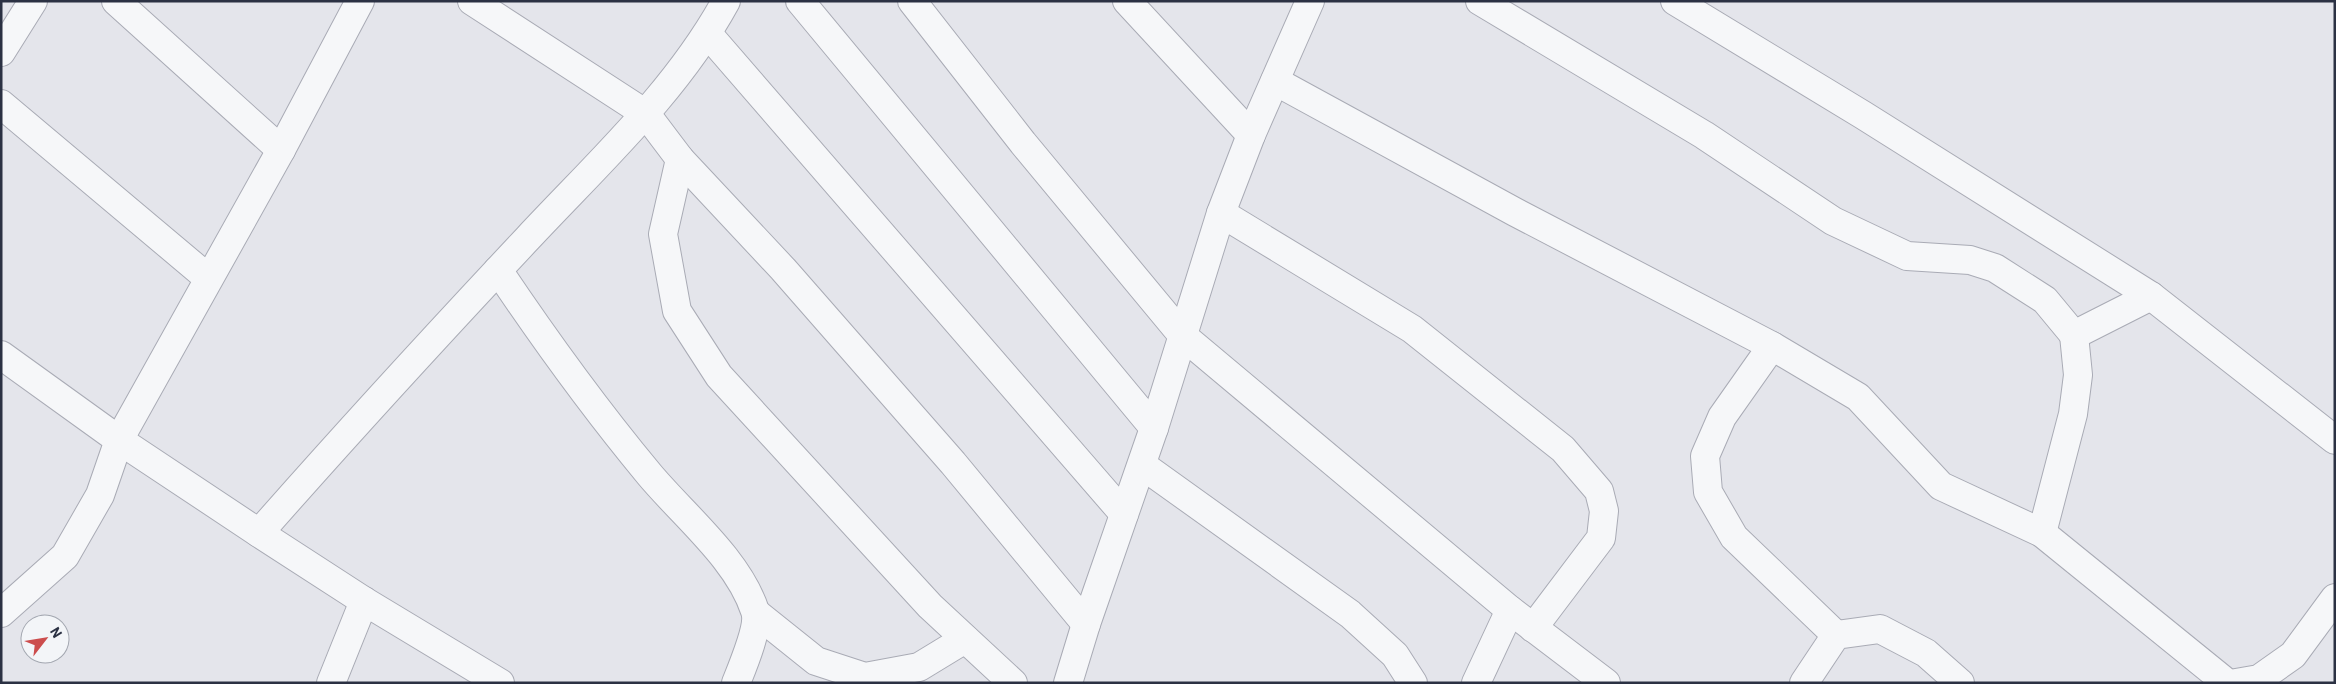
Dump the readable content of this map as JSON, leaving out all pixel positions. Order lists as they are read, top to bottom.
{
  "north": "top right"
}
